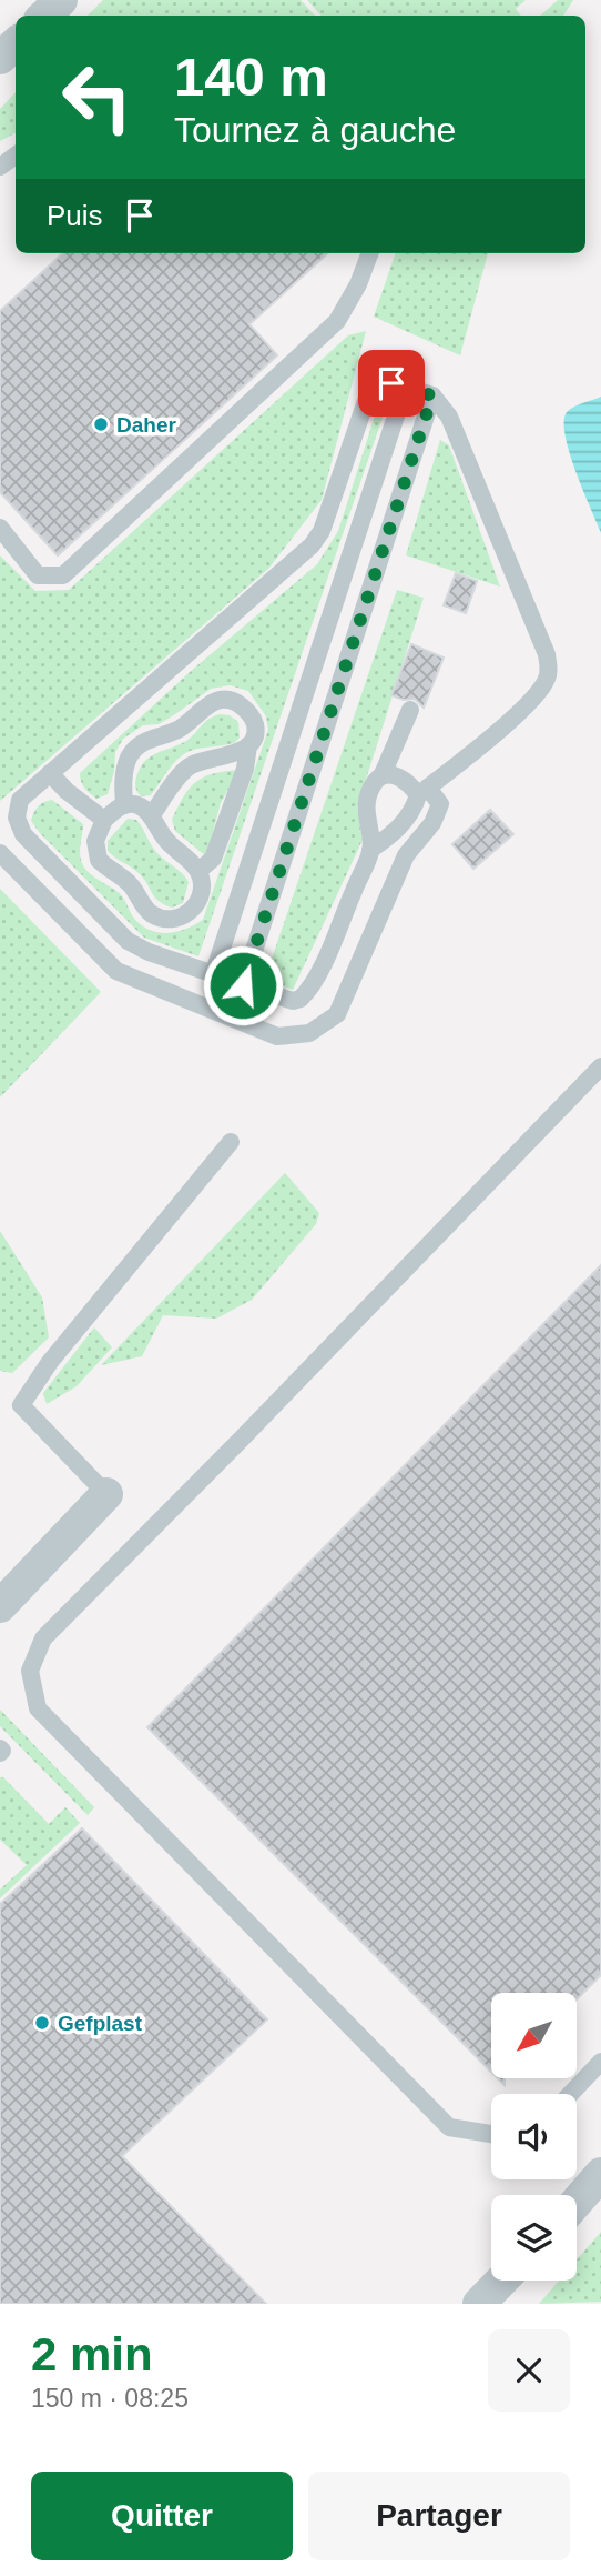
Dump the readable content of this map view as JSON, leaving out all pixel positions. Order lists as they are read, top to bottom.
{
  "places": ["Daher", "Gefplast"],
  "north": "bottom left",
  "page": {
    "turn": ["140 m", "Tournez à gauche"],
    "then": "Puis",
    "heading": ["2 min", "150 m · 08:25"],
    "buttons": ["Quitter", "Partager"]
  }
}
